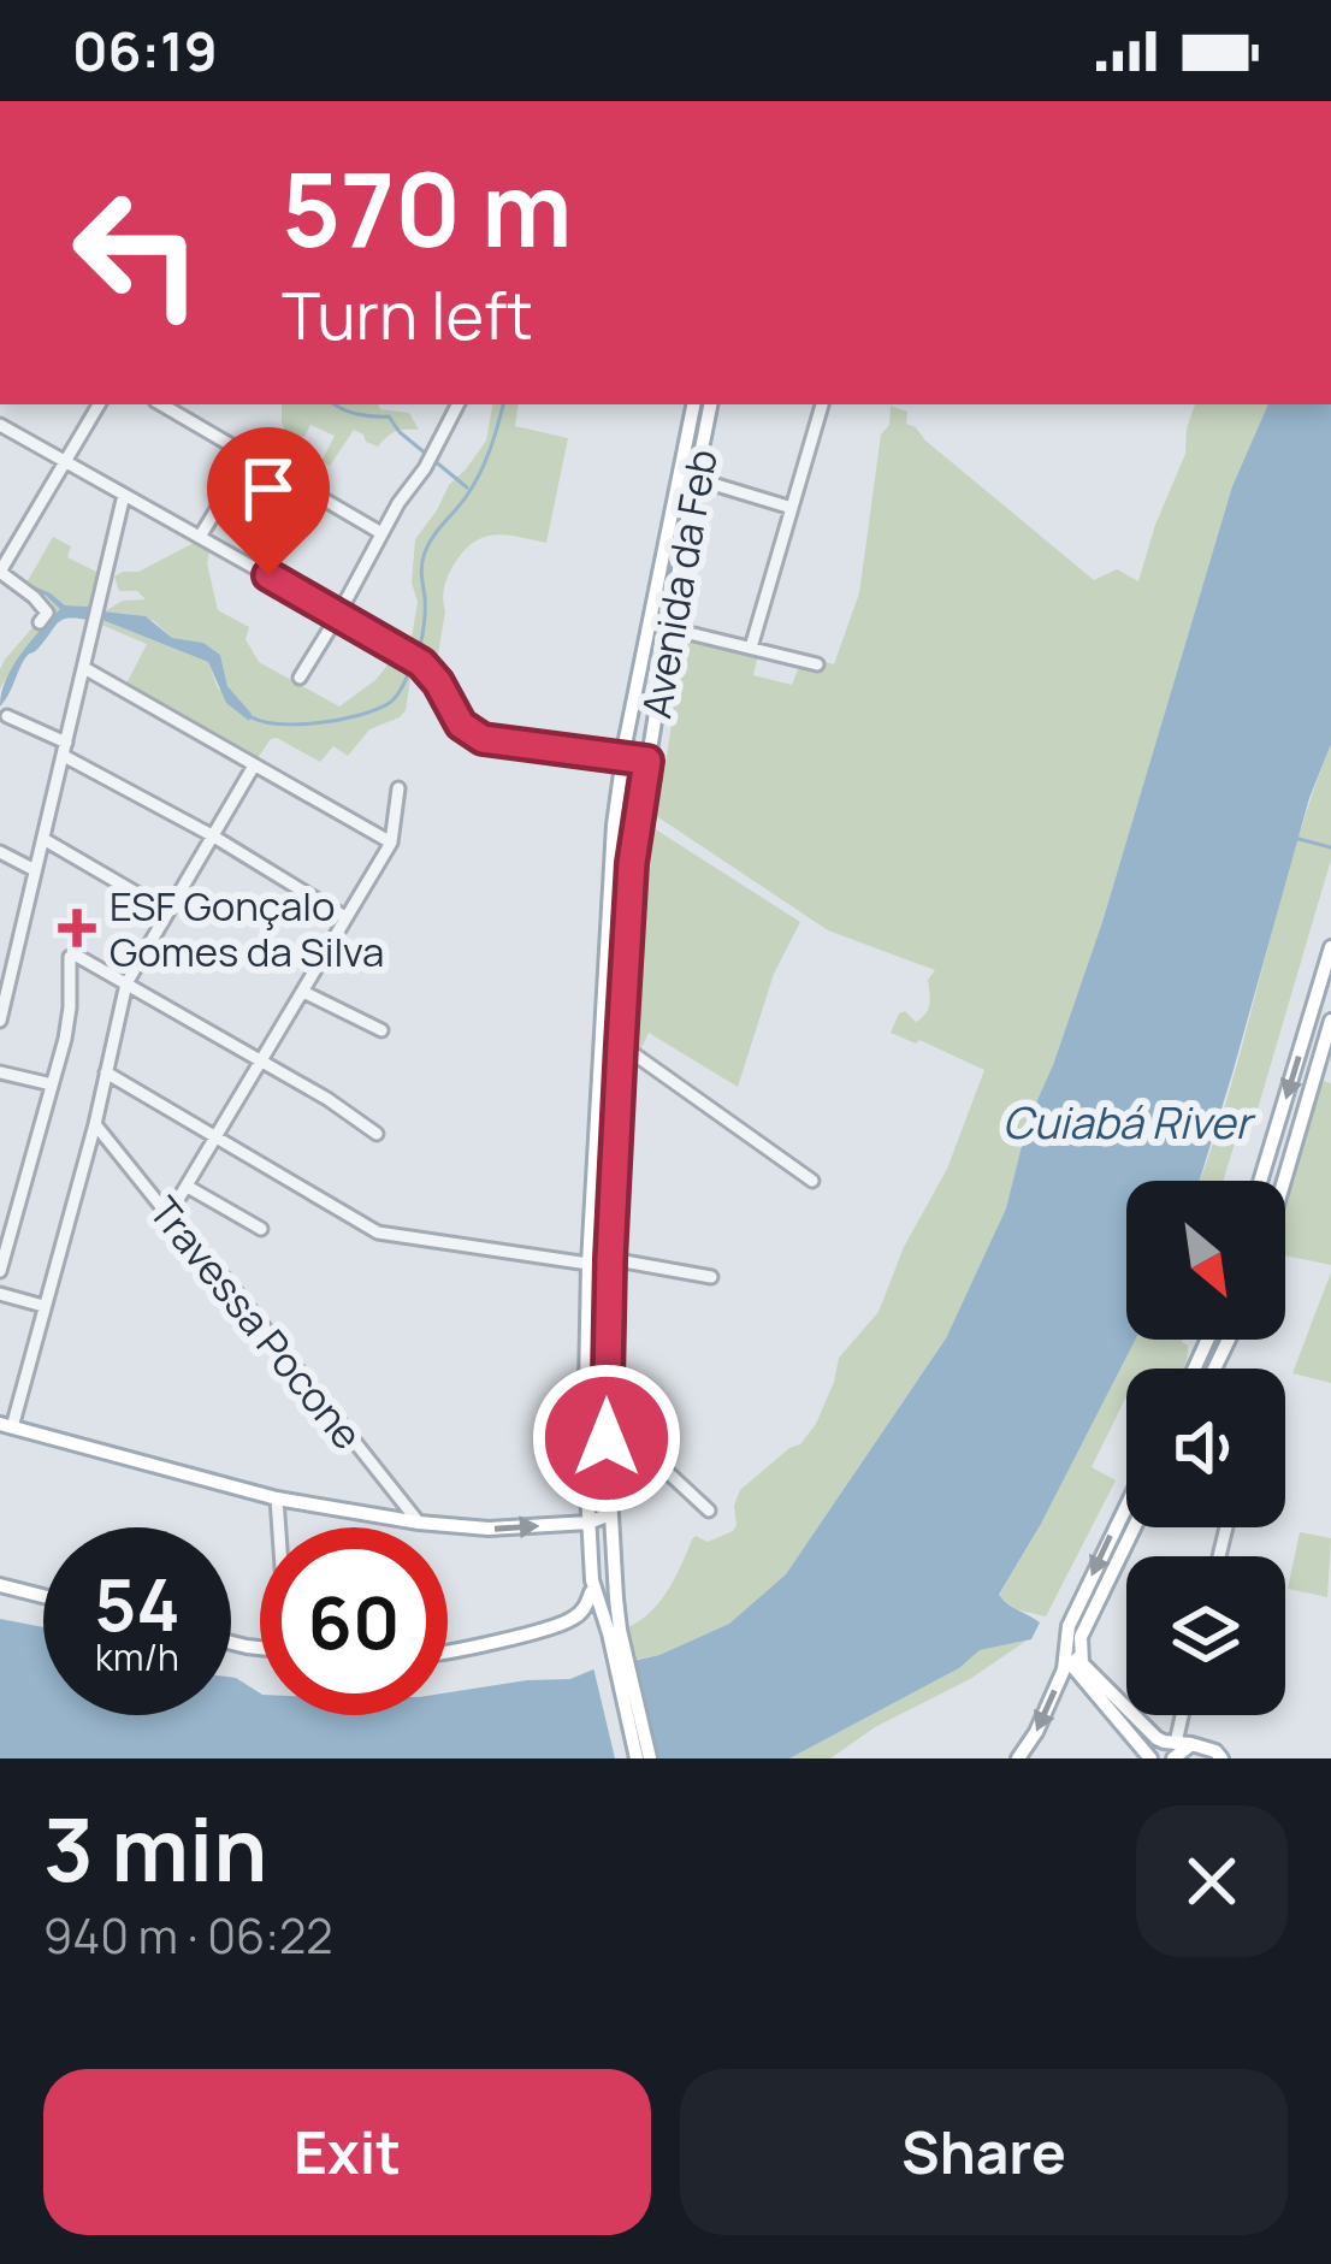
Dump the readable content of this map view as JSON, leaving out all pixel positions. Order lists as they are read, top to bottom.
{
  "streets": {
    "main road": ["Avenida da Feb"],
    "street": ["Travessa Pocone"]
  },
  "water": ["Cuiabá River"],
  "places": {
    "health": ["ESF Gonçalo Gomes da Silva"]
  },
  "north": "bottom right",
  "page": {
    "status": "06:19",
    "turn": ["570 m", "Turn left"],
    "speed": "54 km/h",
    "limit": "60",
    "heading": ["3 min", "940 m · 06:22"],
    "buttons": ["Exit", "Share"]
  }
}
